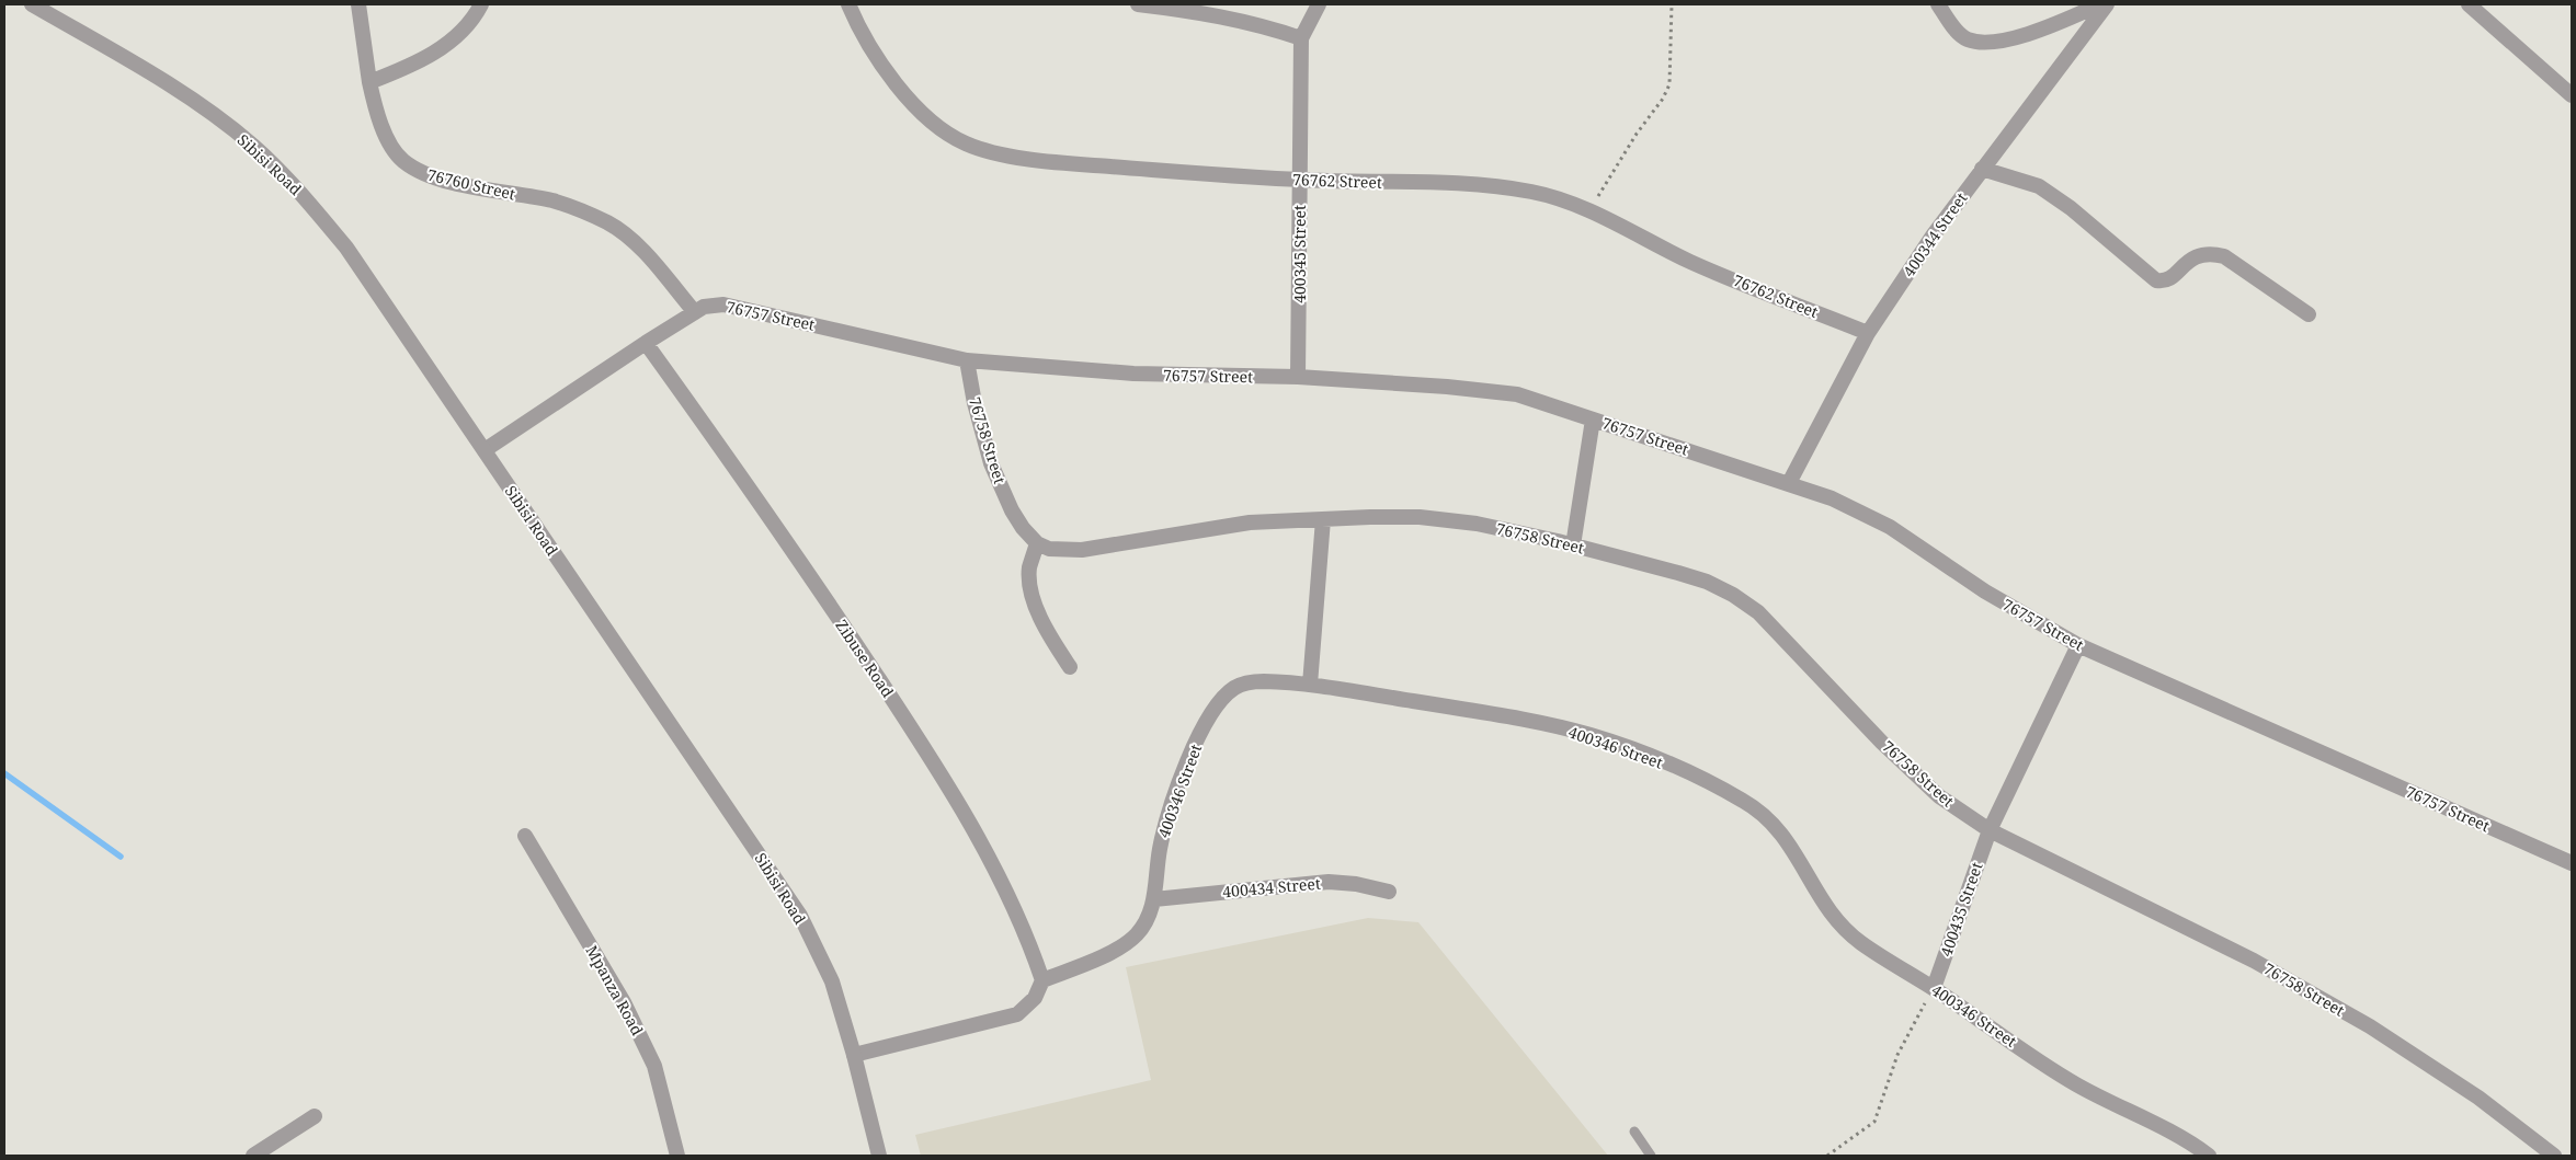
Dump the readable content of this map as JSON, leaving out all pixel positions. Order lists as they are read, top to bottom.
{
  "streets": {
    "street": [
      "Sibisi Road",
      "76762 Street",
      "76760 Street",
      "400344 Street",
      "400345 Street",
      "76757 Street",
      "76758 Street",
      "Zibuse Road",
      "400346 Street",
      "400434 Street",
      "400435 Street",
      "Mpanza Road"
    ]
  },
  "crossings": [
    ["76762 Street", "400344 Street"],
    ["76762 Street", "400345 Street"],
    ["76760 Street", "76757 Street"],
    ["400344 Street", "76757 Street"],
    ["400345 Street", "76757 Street"],
    ["76757 Street", "76758 Street"],
    ["76757 Street", "Zibuse Road"],
    ["76757 Street", "400435 Street"],
    ["76758 Street", "400435 Street"],
    ["Zibuse Road", "400346 Street"],
    ["400346 Street", "400434 Street"],
    ["400346 Street", "400435 Street"]
  ]
}
